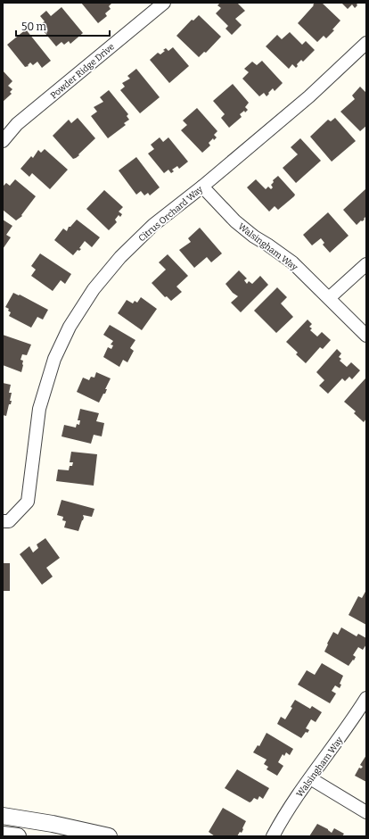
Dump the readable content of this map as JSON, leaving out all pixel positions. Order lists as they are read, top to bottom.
{
  "streets": {
    "street": ["Powder Ridge Drive", "Citrus Orchard Way", "Walsingham Way"]
  },
  "crossings": [
    ["Citrus Orchard Way", "Walsingham Way"]
  ],
  "scale_bar": "50 m"
}
